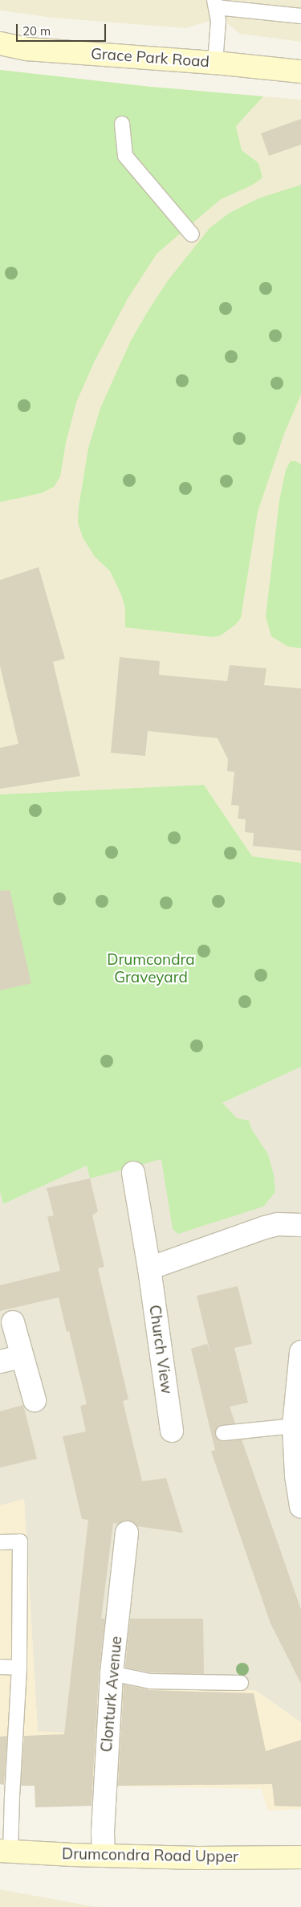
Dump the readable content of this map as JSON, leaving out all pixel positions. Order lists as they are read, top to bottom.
{
  "streets": {
    "street": [
      "Grace Park Road",
      "Church View",
      "Clonturk Avenue",
      "Drumcondra Road Upper"
    ]
  },
  "crossings": [
    ["Clonturk Avenue", "Drumcondra Road Upper"]
  ],
  "parks": ["Drumcondra Graveyard"],
  "scale_bar": "20 m"
}
